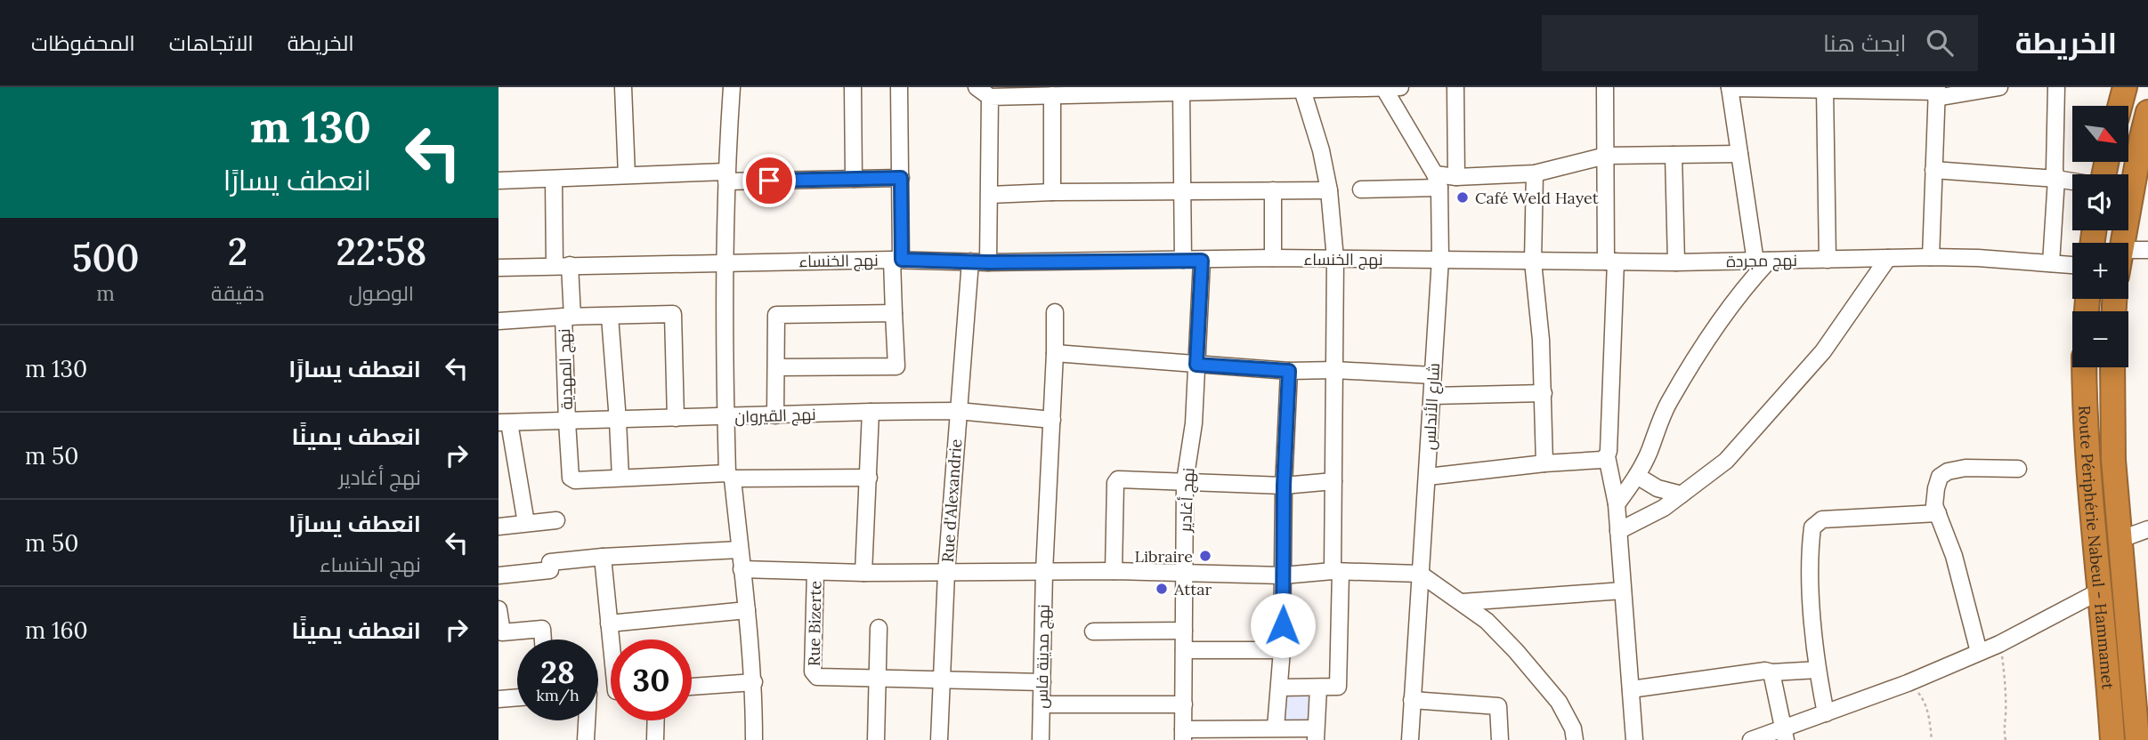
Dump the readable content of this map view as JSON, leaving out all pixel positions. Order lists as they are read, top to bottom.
{
  "streets": {
    "highway": ["Route Périphérie Nabeul - Hammamet"],
    "street": [
      "نهج الخنساء",
      "نهج مجردة",
      "نهج المهدية",
      "شارع الأندلس",
      "نهج القيروان",
      "نهج أغادير",
      "Rue d'Alexandrie",
      "Rue Bizerte",
      "نهج مدينة فاس"
    ]
  },
  "crossings": [
    ["نهج الخنساء", "نهج مجردة"],
    ["نهج الخنساء", "نهج المهدية"],
    ["نهج الخنساء", "شارع الأندلس"],
    ["نهج الخنساء", "نهج أغادير"],
    ["نهج الخنساء", "Rue d'Alexandrie"],
    ["نهج مجردة", "شارع الأندلس"],
    ["نهج المهدية", "نهج القيروان"],
    ["نهج القيروان", "Rue d'Alexandrie"],
    ["نهج القيروان", "نهج مدينة فاس"]
  ],
  "places": ["Café Weld Hayet", "Libraire", "Attar"],
  "north": "bottom right",
  "page": {
    "header": "الخريطة",
    "search": "ابحث هنا",
    "nav": ["الخريطة", "الاتجاهات", "المحفوظات"],
    "turn": ["130 m", "انعطف يسارًا"],
    "map_buttons": ["+", "−"],
    "eta": [
      "22:58",
      "الوصول",
      "2",
      "دقيقة",
      "500",
      "m"
    ],
    "list": [
      {
        "name": "انعطف يسارًا",
        "value": "130 m"
      },
      {
        "name": "انعطف يمينًا",
        "note": "نهج أغادير",
        "value": "50 m"
      },
      {
        "name": "انعطف يسارًا",
        "note": "نهج الخنساء",
        "value": "50 m"
      },
      {
        "name": "انعطف يمينًا",
        "value": "160 m"
      }
    ],
    "speed": "28 km/h",
    "limit": "30"
  }
}
